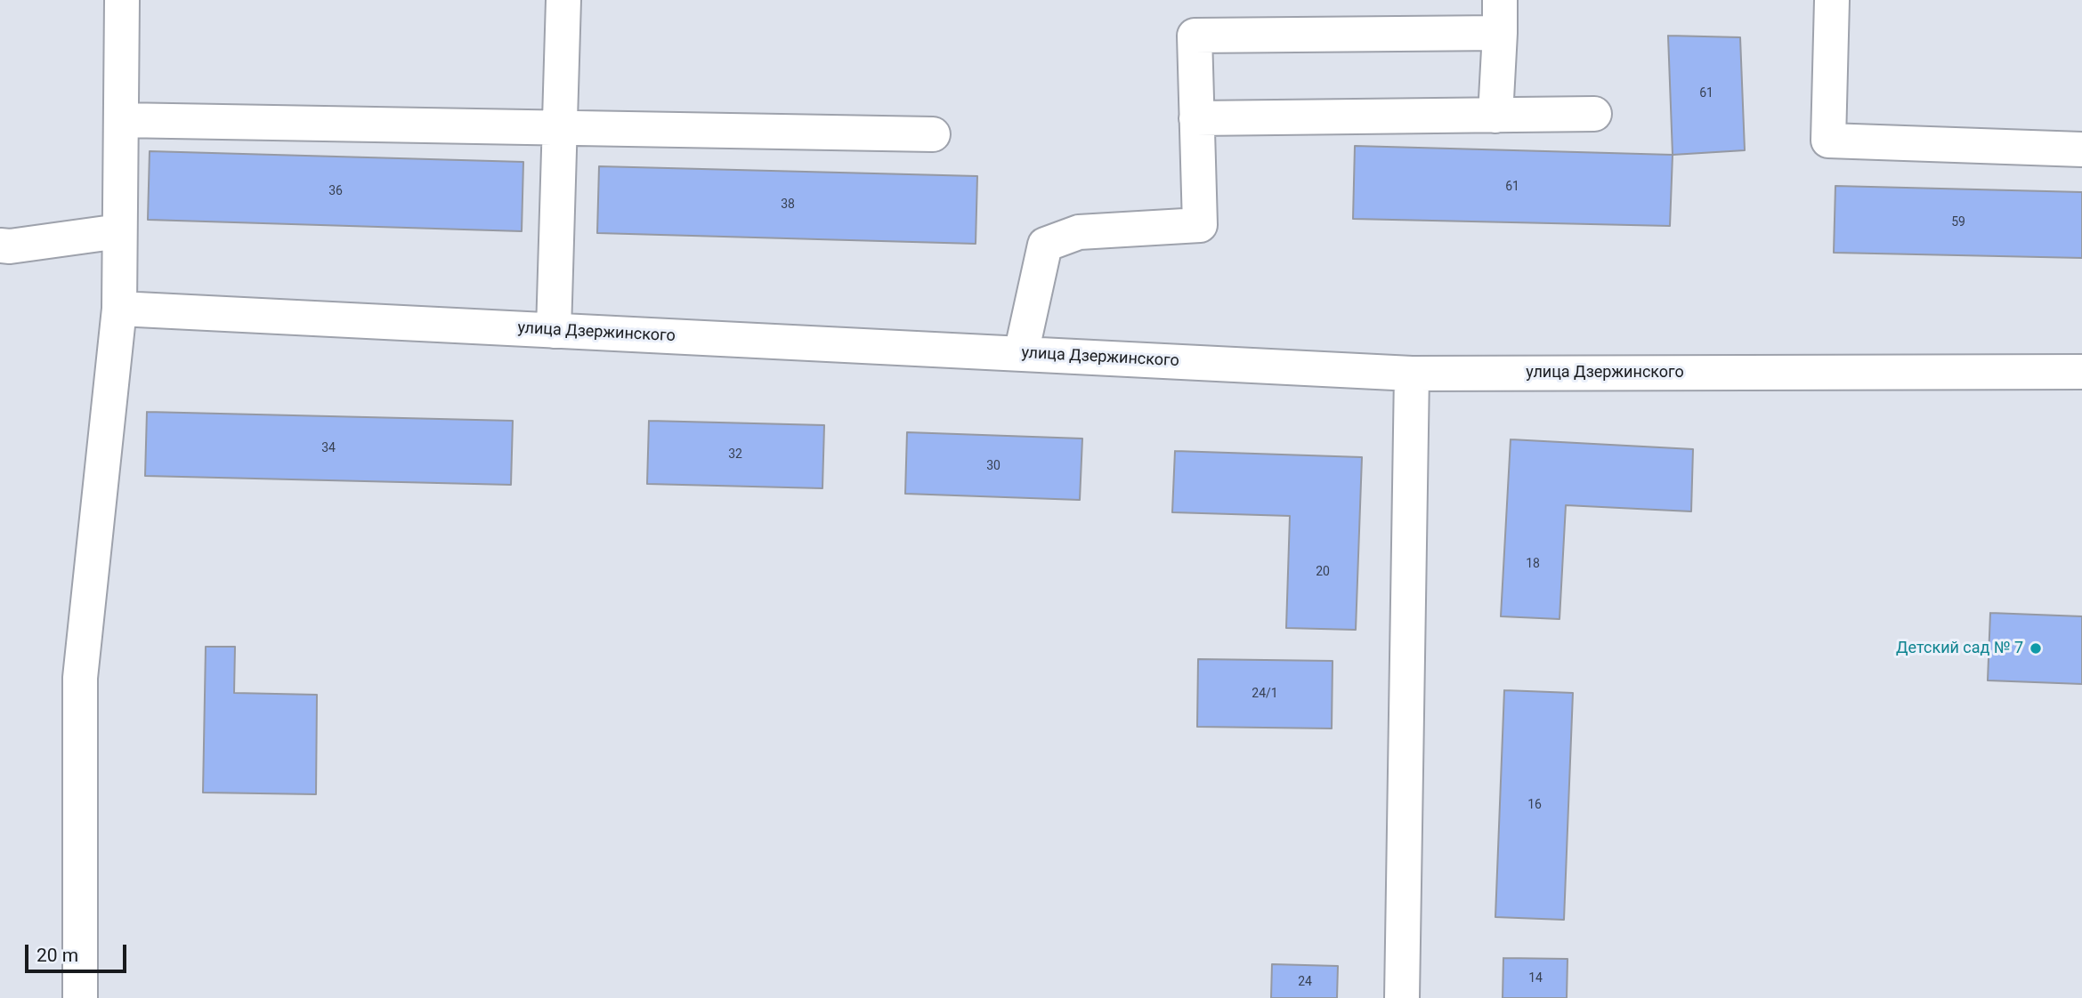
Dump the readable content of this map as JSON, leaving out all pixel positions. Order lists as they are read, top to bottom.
{
  "streets": {
    "street": ["улица Дзержинского"]
  },
  "places": ["Детский сад № 7"],
  "house_numbers": [
    "61",
    "61",
    "36",
    "38",
    "59",
    "34",
    "32",
    "30",
    "18",
    "20",
    "24/1",
    "16",
    "14",
    "24"
  ],
  "scale_bar": "20 m"
}
